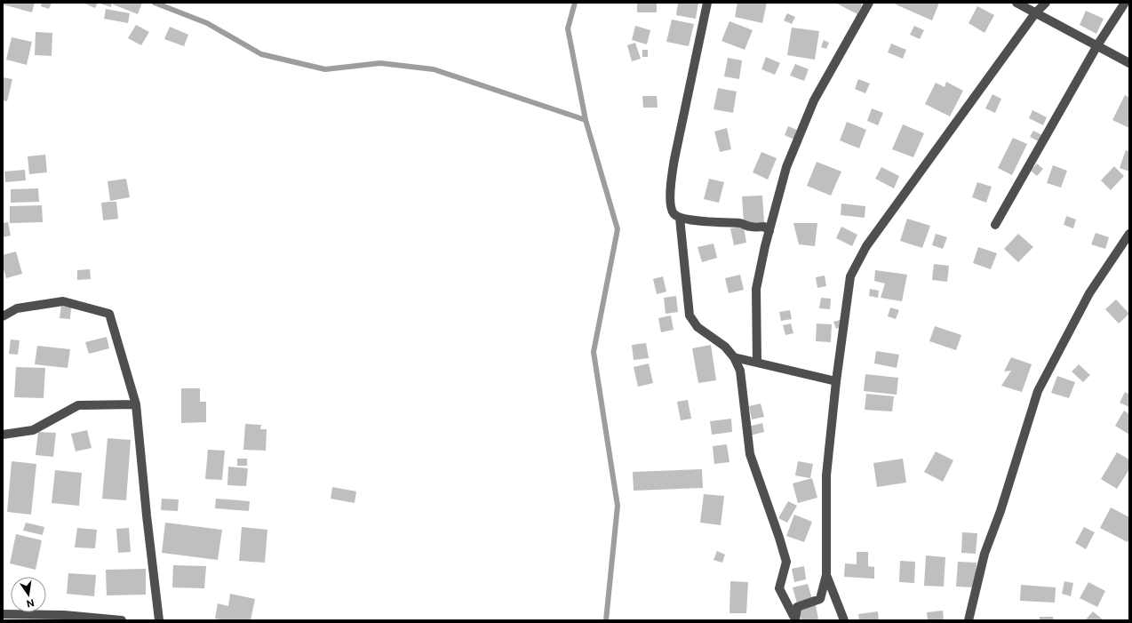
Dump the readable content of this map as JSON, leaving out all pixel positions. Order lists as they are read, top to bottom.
{
  "north": "bottom"
}
